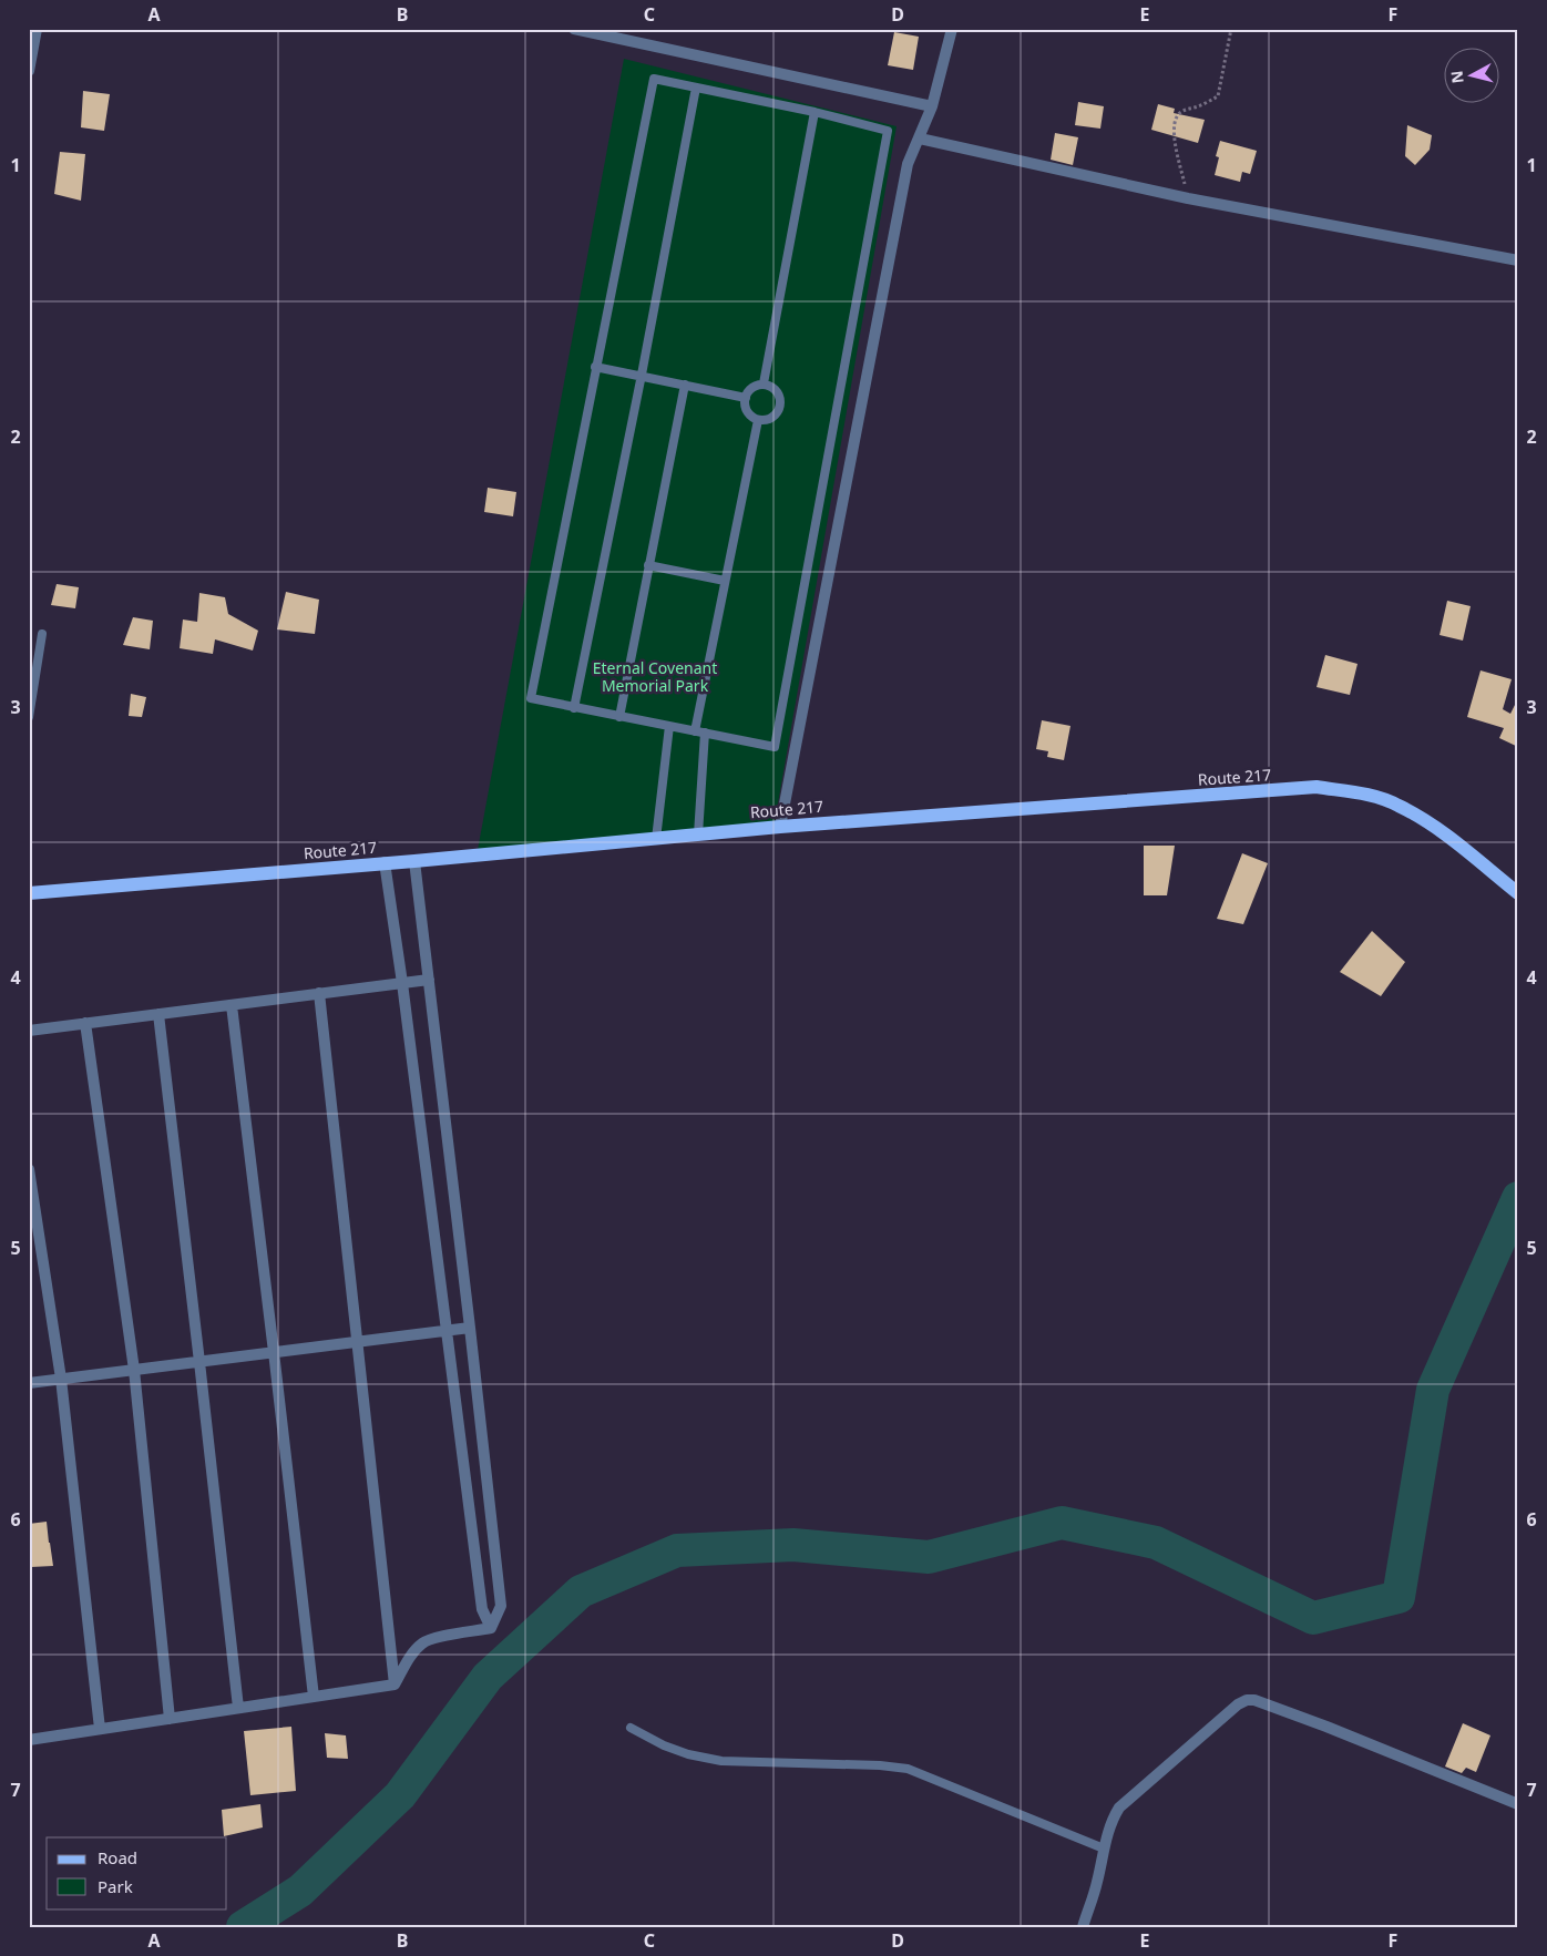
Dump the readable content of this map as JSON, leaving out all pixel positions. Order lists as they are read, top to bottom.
{
  "streets": {
    "main road": ["Route 217"]
  },
  "parks": ["Eternal Covenant Memorial Park"],
  "legend": ["Road", "Park"],
  "north": "left",
  "grid": {
    "columns": [
      "A",
      "B",
      "C",
      "D",
      "E",
      "F"
    ],
    "rows": [
      "1",
      "2",
      "3",
      "4",
      "5",
      "6",
      "7"
    ]
  }
}
